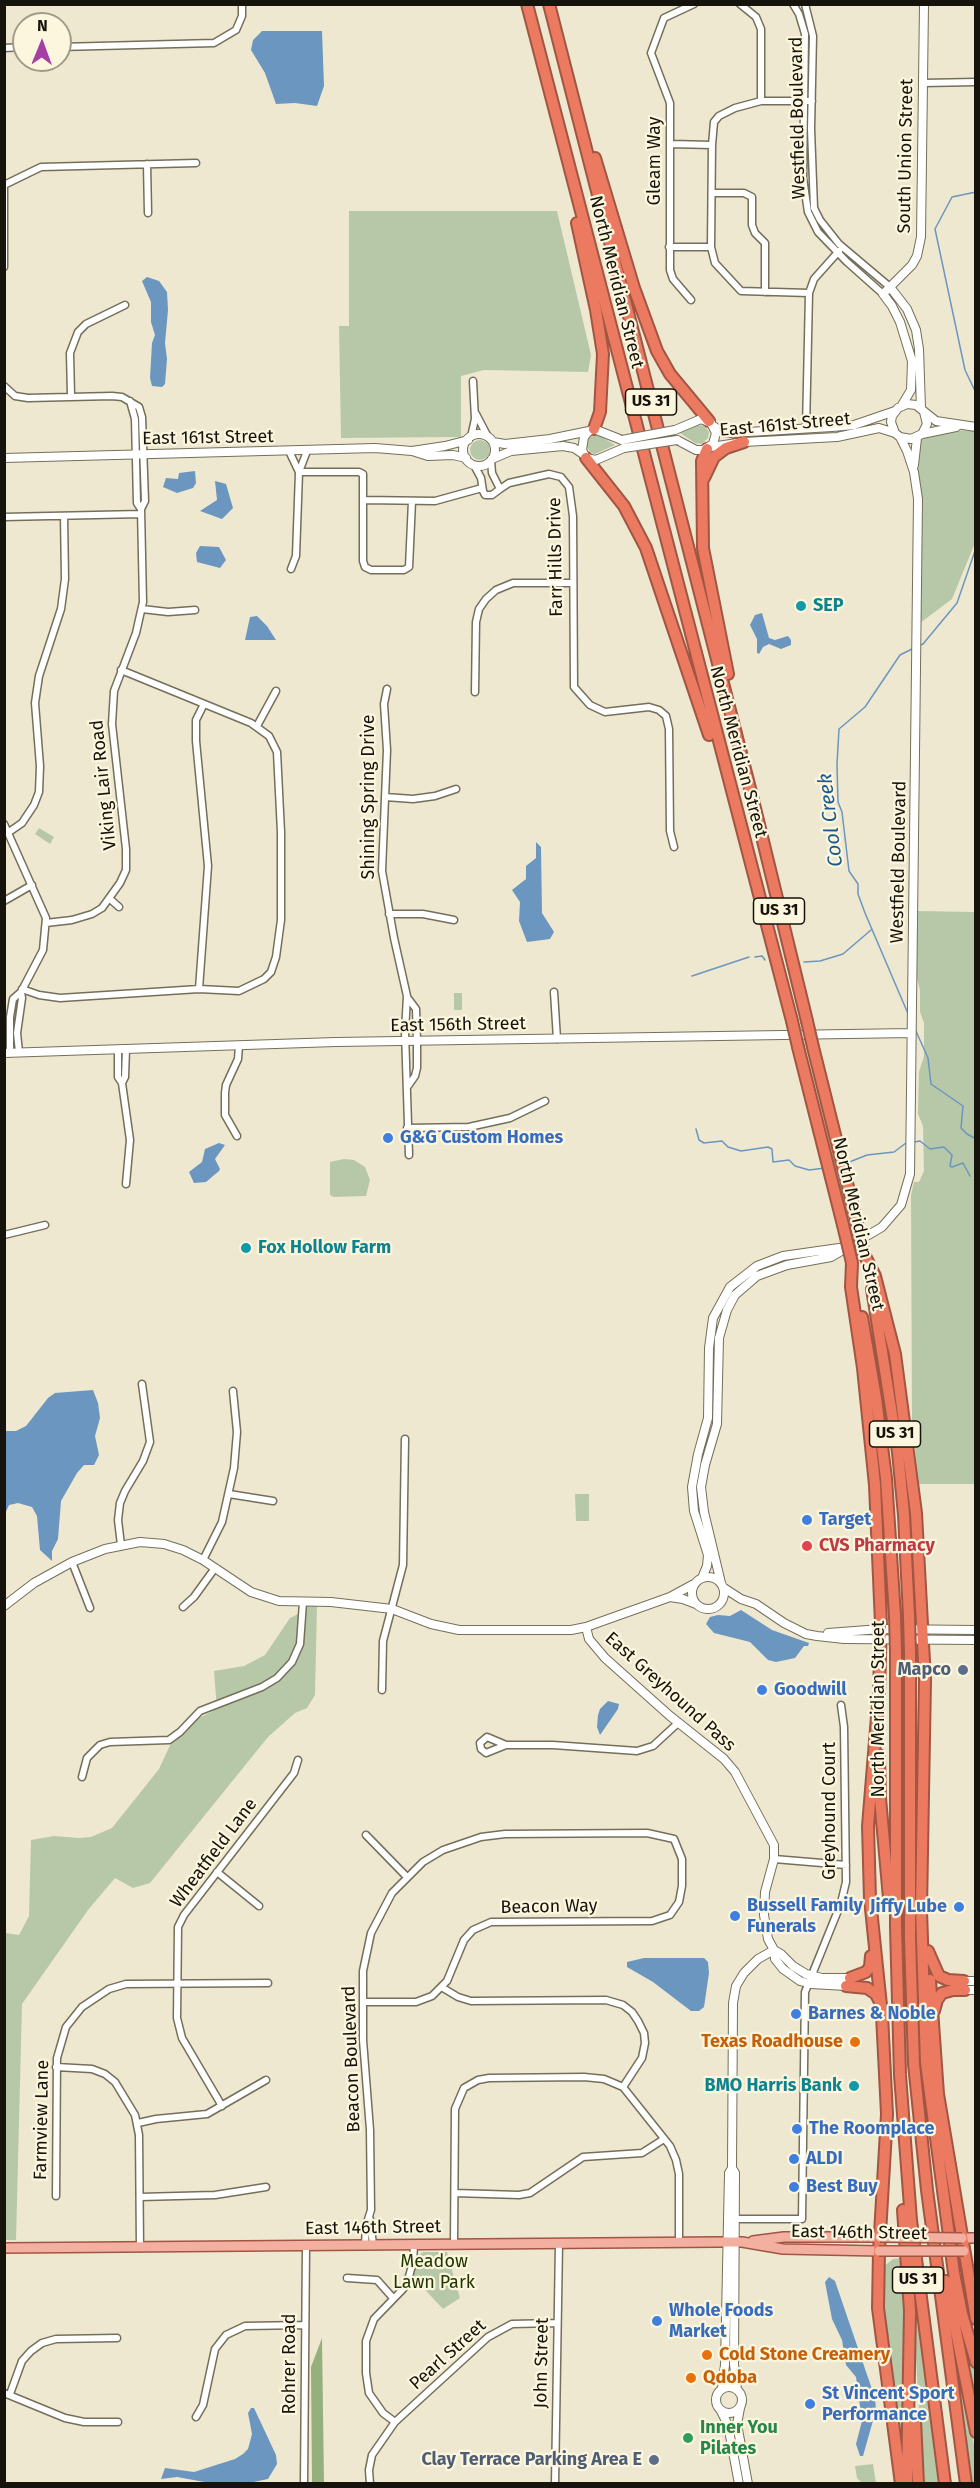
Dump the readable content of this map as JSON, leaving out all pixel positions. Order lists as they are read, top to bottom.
{
  "streets": {
    "highway": ["North Meridian Street", "US 31"],
    "main road": ["East 146th Street"],
    "street": [
      "Westfield Boulevard",
      "South Union Street",
      "Gleam Way",
      "East 161st Street",
      "Farr Hills Drive",
      "Viking Lair Road",
      "Shining Spring Drive",
      "East 156th Street",
      "East Greyhound Pass",
      "Greyhound Court",
      "Wheatfield Lane",
      "Beacon Way",
      "Beacon Boulevard",
      "Farmview Lane",
      "Pearl Street",
      "John Street",
      "Rohrer Road"
    ]
  },
  "crossings": [
    ["Westfield Boulevard", "South Union Street"],
    ["Westfield Boulevard", "East 161st Street"],
    ["Westfield Boulevard", "East 156th Street"],
    ["East 161st Street", "Viking Lair Road"],
    ["Shining Spring Drive", "East 156th Street"],
    ["East Greyhound Pass", "Greyhound Court"],
    ["Wheatfield Lane", "Farmview Lane"],
    ["Beacon Way", "Beacon Boulevard"],
    ["Beacon Boulevard", "East 146th Street"],
    ["East 146th Street", "John Street"],
    ["East 146th Street", "Rohrer Road"],
    ["Pearl Street", "John Street"]
  ],
  "water": ["Cool Creek"],
  "parks": ["Meadow Lawn Park"],
  "places": [
    "SEP",
    "G&G Custom Homes",
    "Fox Hollow Farm",
    "Target",
    "CVS Pharmacy",
    "Mapco",
    "Goodwill",
    "Jiffy Lube",
    "Bussell Family Funerals",
    "Barnes & Noble",
    "Texas Roadhouse",
    "BMO Harris Bank",
    "The Roomplace",
    "ALDI",
    "Best Buy",
    "Whole Foods Market",
    "Cold Stone Creamery",
    "Qdoba",
    "St Vincent Sport Performance",
    "Inner You Pilates",
    "Clay Terrace Parking Area E"
  ],
  "north": "top"
}
